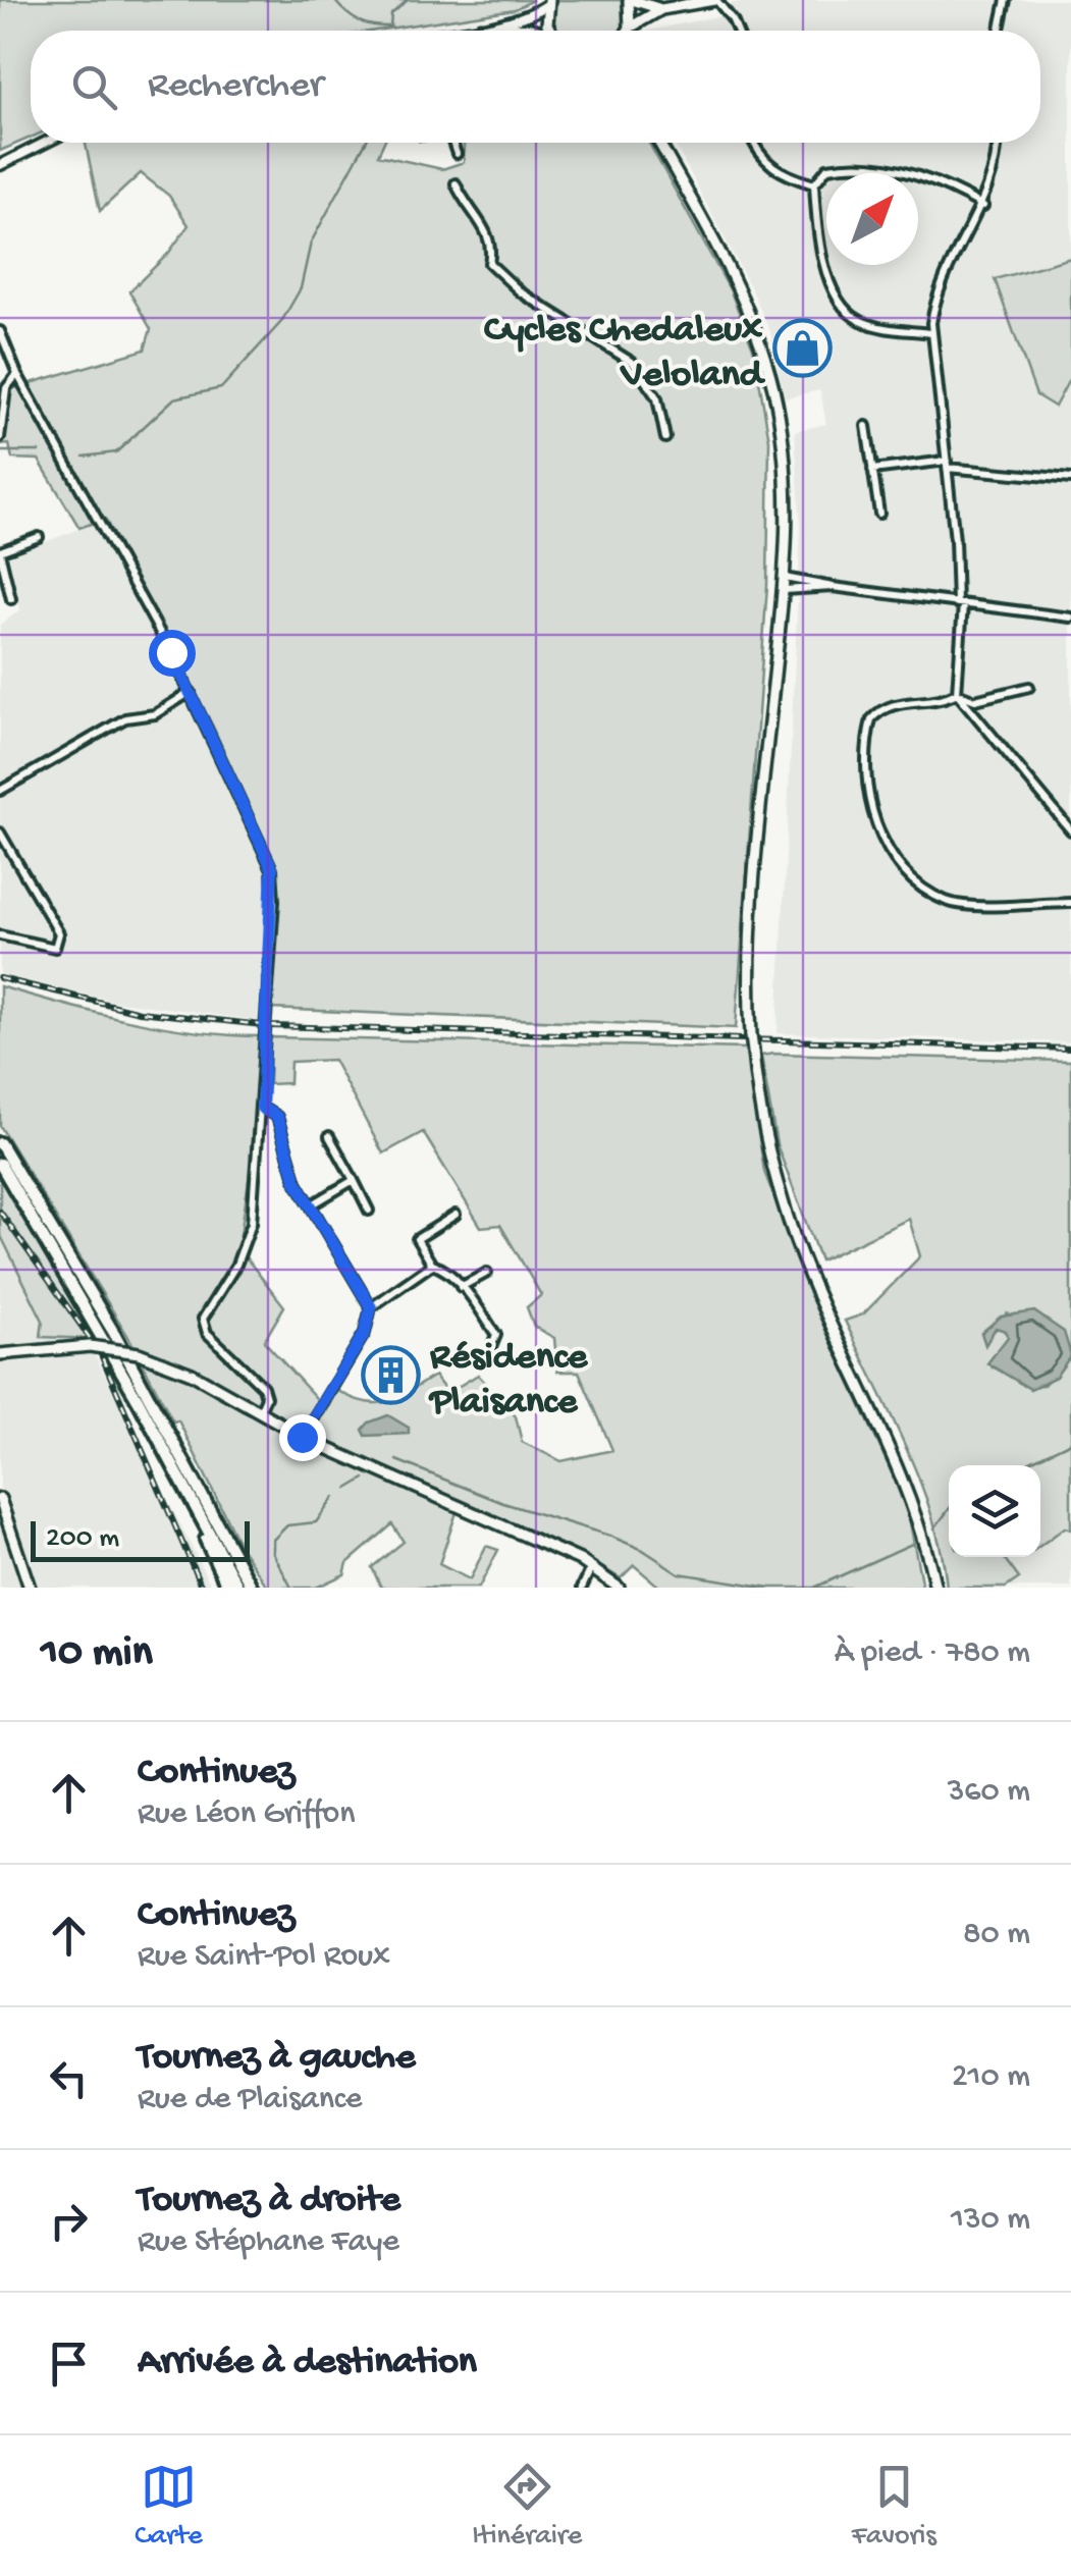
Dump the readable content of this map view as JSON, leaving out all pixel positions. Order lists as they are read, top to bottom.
{
  "places": {
    "shop": ["Cycles Chedaleux Veloland"],
    "building": ["Résidence Plaisance"]
  },
  "scale_bar": "200 m",
  "north": "top right",
  "page": {
    "search": "Rechercher",
    "scale": "200 m",
    "heading": ["10 min", "À pied · 780 m"],
    "list": [
      ["Continuez", "Rue Léon Griffon", "360 m"],
      ["Continuez", "Rue Saint-Pol Roux", "80 m"],
      ["Tournez à gauche", "Rue de Plaisance", "210 m"],
      ["Tournez à droite", "Rue Stéphane Faye", "130 m"],
      "Arrivée à destination"
    ],
    "nav": ["Carte", "Itinéraire", "Favoris"]
  }
}
